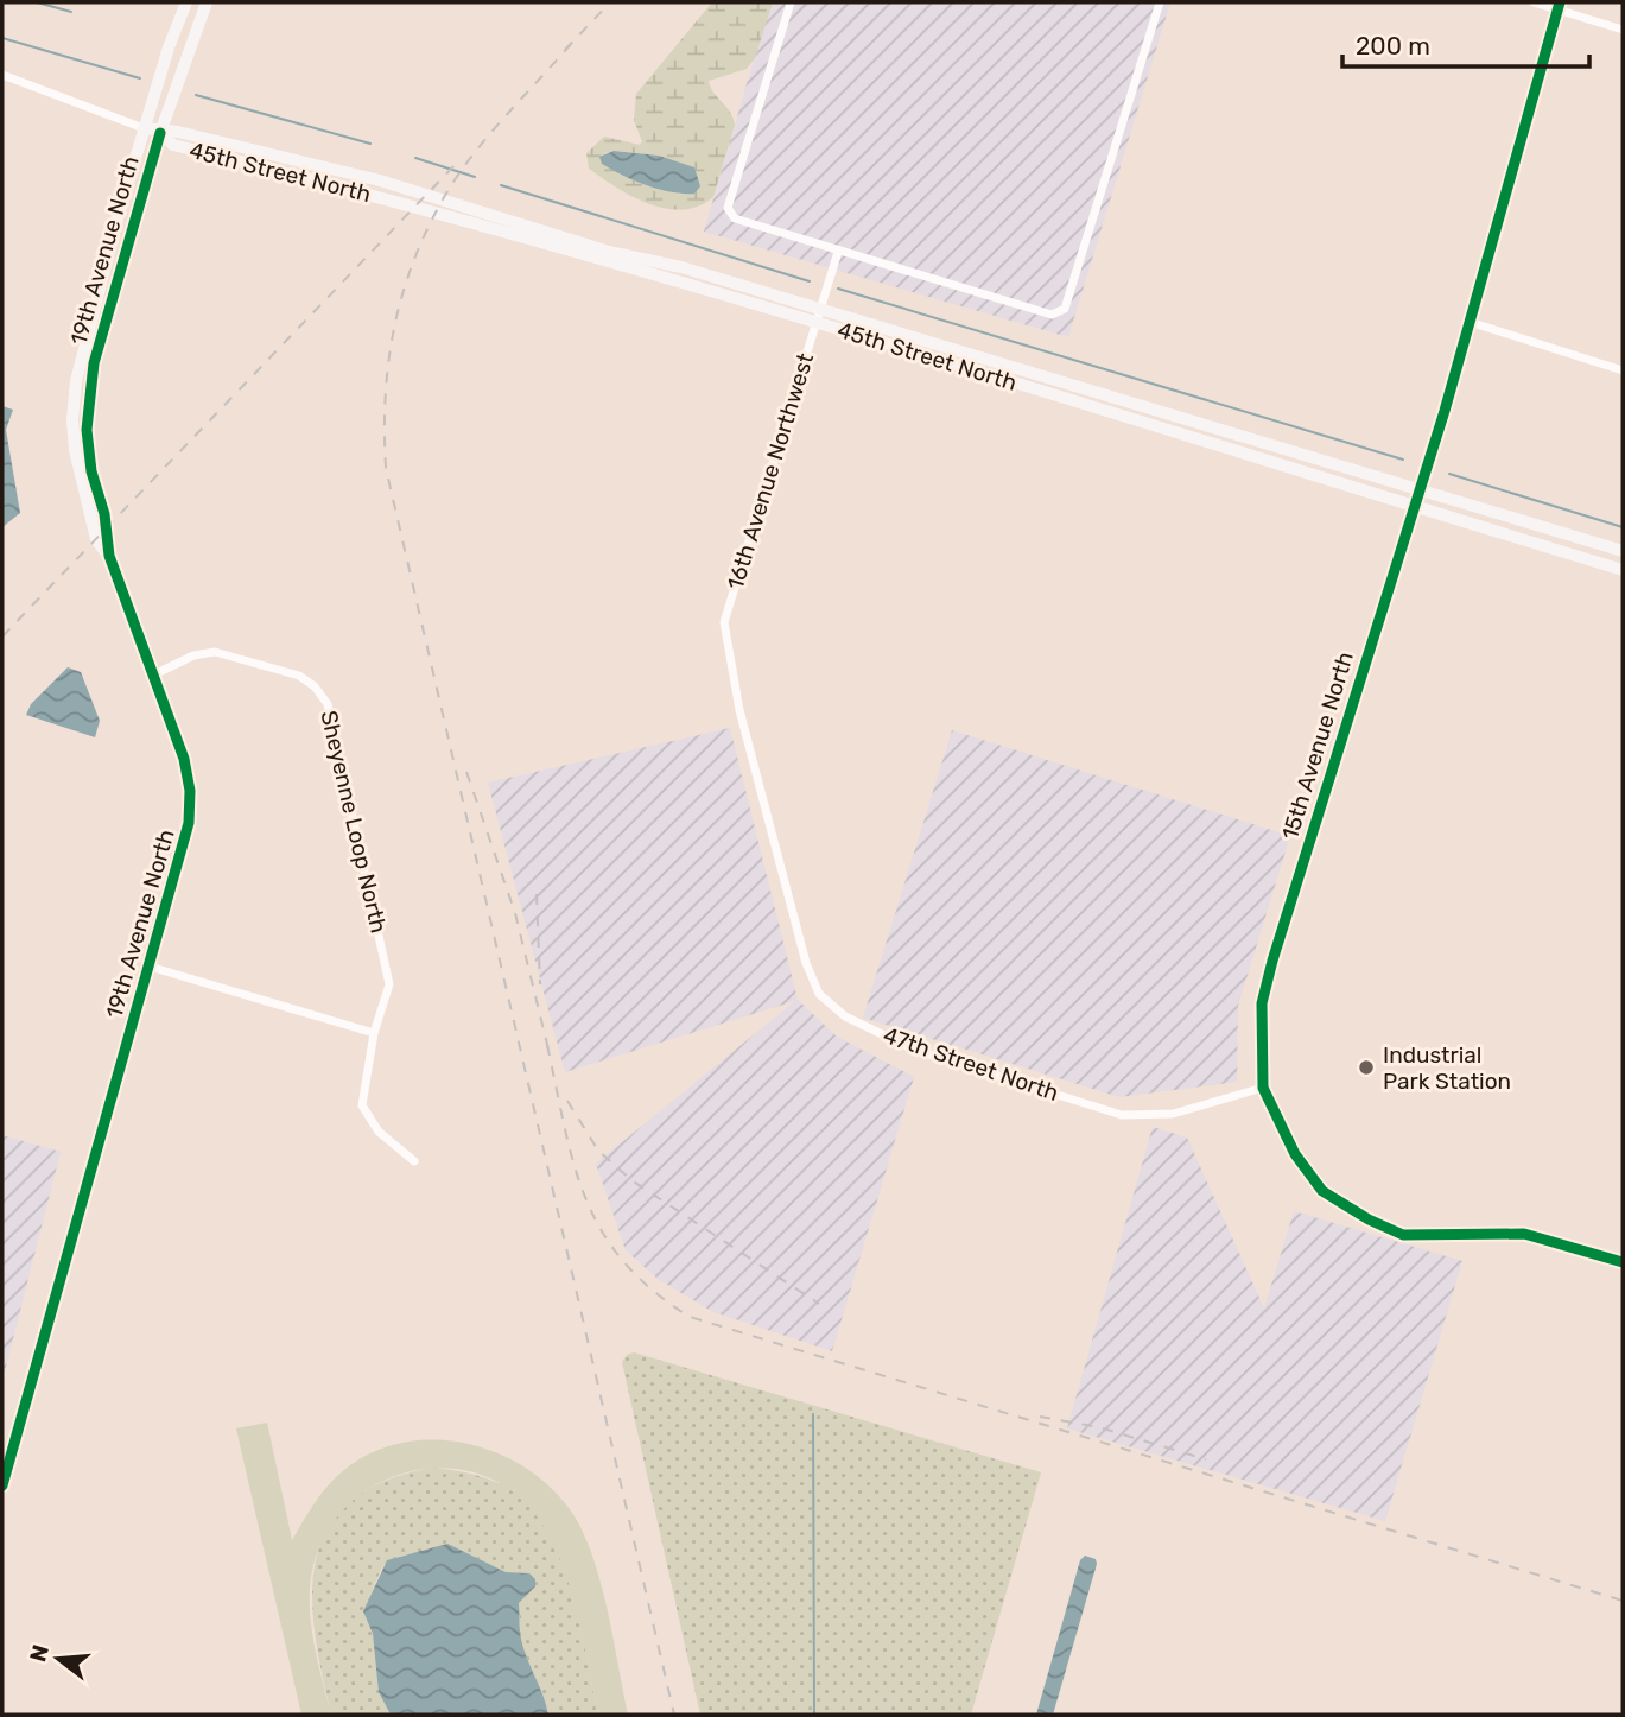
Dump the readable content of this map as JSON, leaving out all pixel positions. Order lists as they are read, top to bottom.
{
  "streets": {
    "main road": ["45th Street North", "19th Avenue North"],
    "street": [
      "16th Avenue Northwest",
      "15th Avenue North",
      "Sheyenne Loop North",
      "47th Street North"
    ]
  },
  "crossings": [
    ["45th Street North", "19th Avenue North"],
    ["45th Street North", "16th Avenue Northwest"],
    ["45th Street North", "15th Avenue North"],
    ["19th Avenue North", "Sheyenne Loop North"],
    ["16th Avenue Northwest", "47th Street North"],
    ["15th Avenue North", "47th Street North"]
  ],
  "places": ["Industrial Park Station"],
  "scale_bar": "200 m",
  "north": "left"
}
